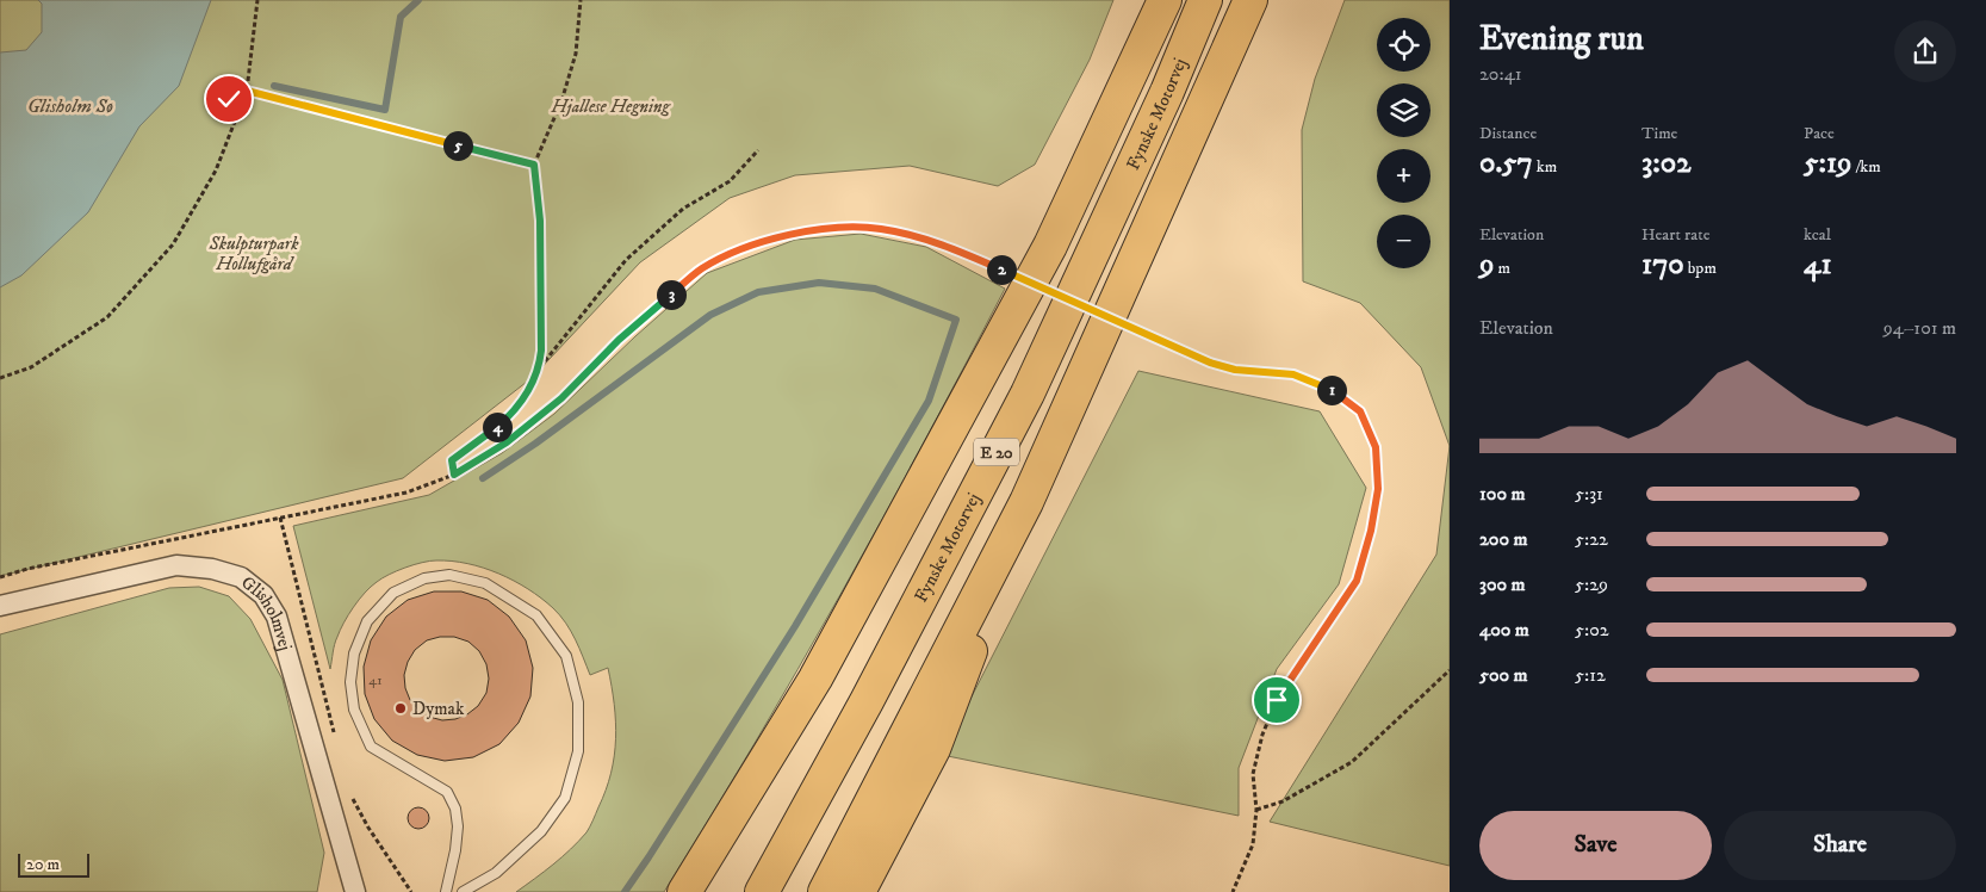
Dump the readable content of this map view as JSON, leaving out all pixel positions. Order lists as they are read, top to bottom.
{
  "streets": {
    "highway": ["Fynske Motorvej", "E 20"],
    "street": ["Glisholmvej"]
  },
  "water": ["Glisholm Sø"],
  "parks": ["Hjallese Hegning", "Skulpturpark Hollufgård"],
  "places": ["Dymak"],
  "house_numbers": ["41"],
  "scale_bar": "20 m",
  "page": {
    "heading": ["Evening run", "20:41"],
    "map_buttons": ["+", "−"],
    "stats": [
      ["Distance", "0.57 km"],
      ["Time", "3:02"],
      ["Pace", "5:19 /km"],
      ["Elevation", "9 m"],
      ["Heart rate", "170 bpm"],
      ["kcal", "41"]
    ],
    "pins": [
      "5",
      "2",
      "3",
      "1",
      "4"
    ],
    "chart": ["Elevation", "94–101 m"],
    "list": [
      {
        "name": "100 m",
        "note": "5:31"
      },
      {
        "name": "200 m",
        "note": "5:22"
      },
      {
        "name": "300 m",
        "note": "5:29"
      },
      {
        "name": "400 m",
        "note": "5:02"
      },
      {
        "name": "500 m",
        "note": "5:12"
      }
    ],
    "buttons": ["Save", "Share"],
    "scale": "20 m"
  }
}
